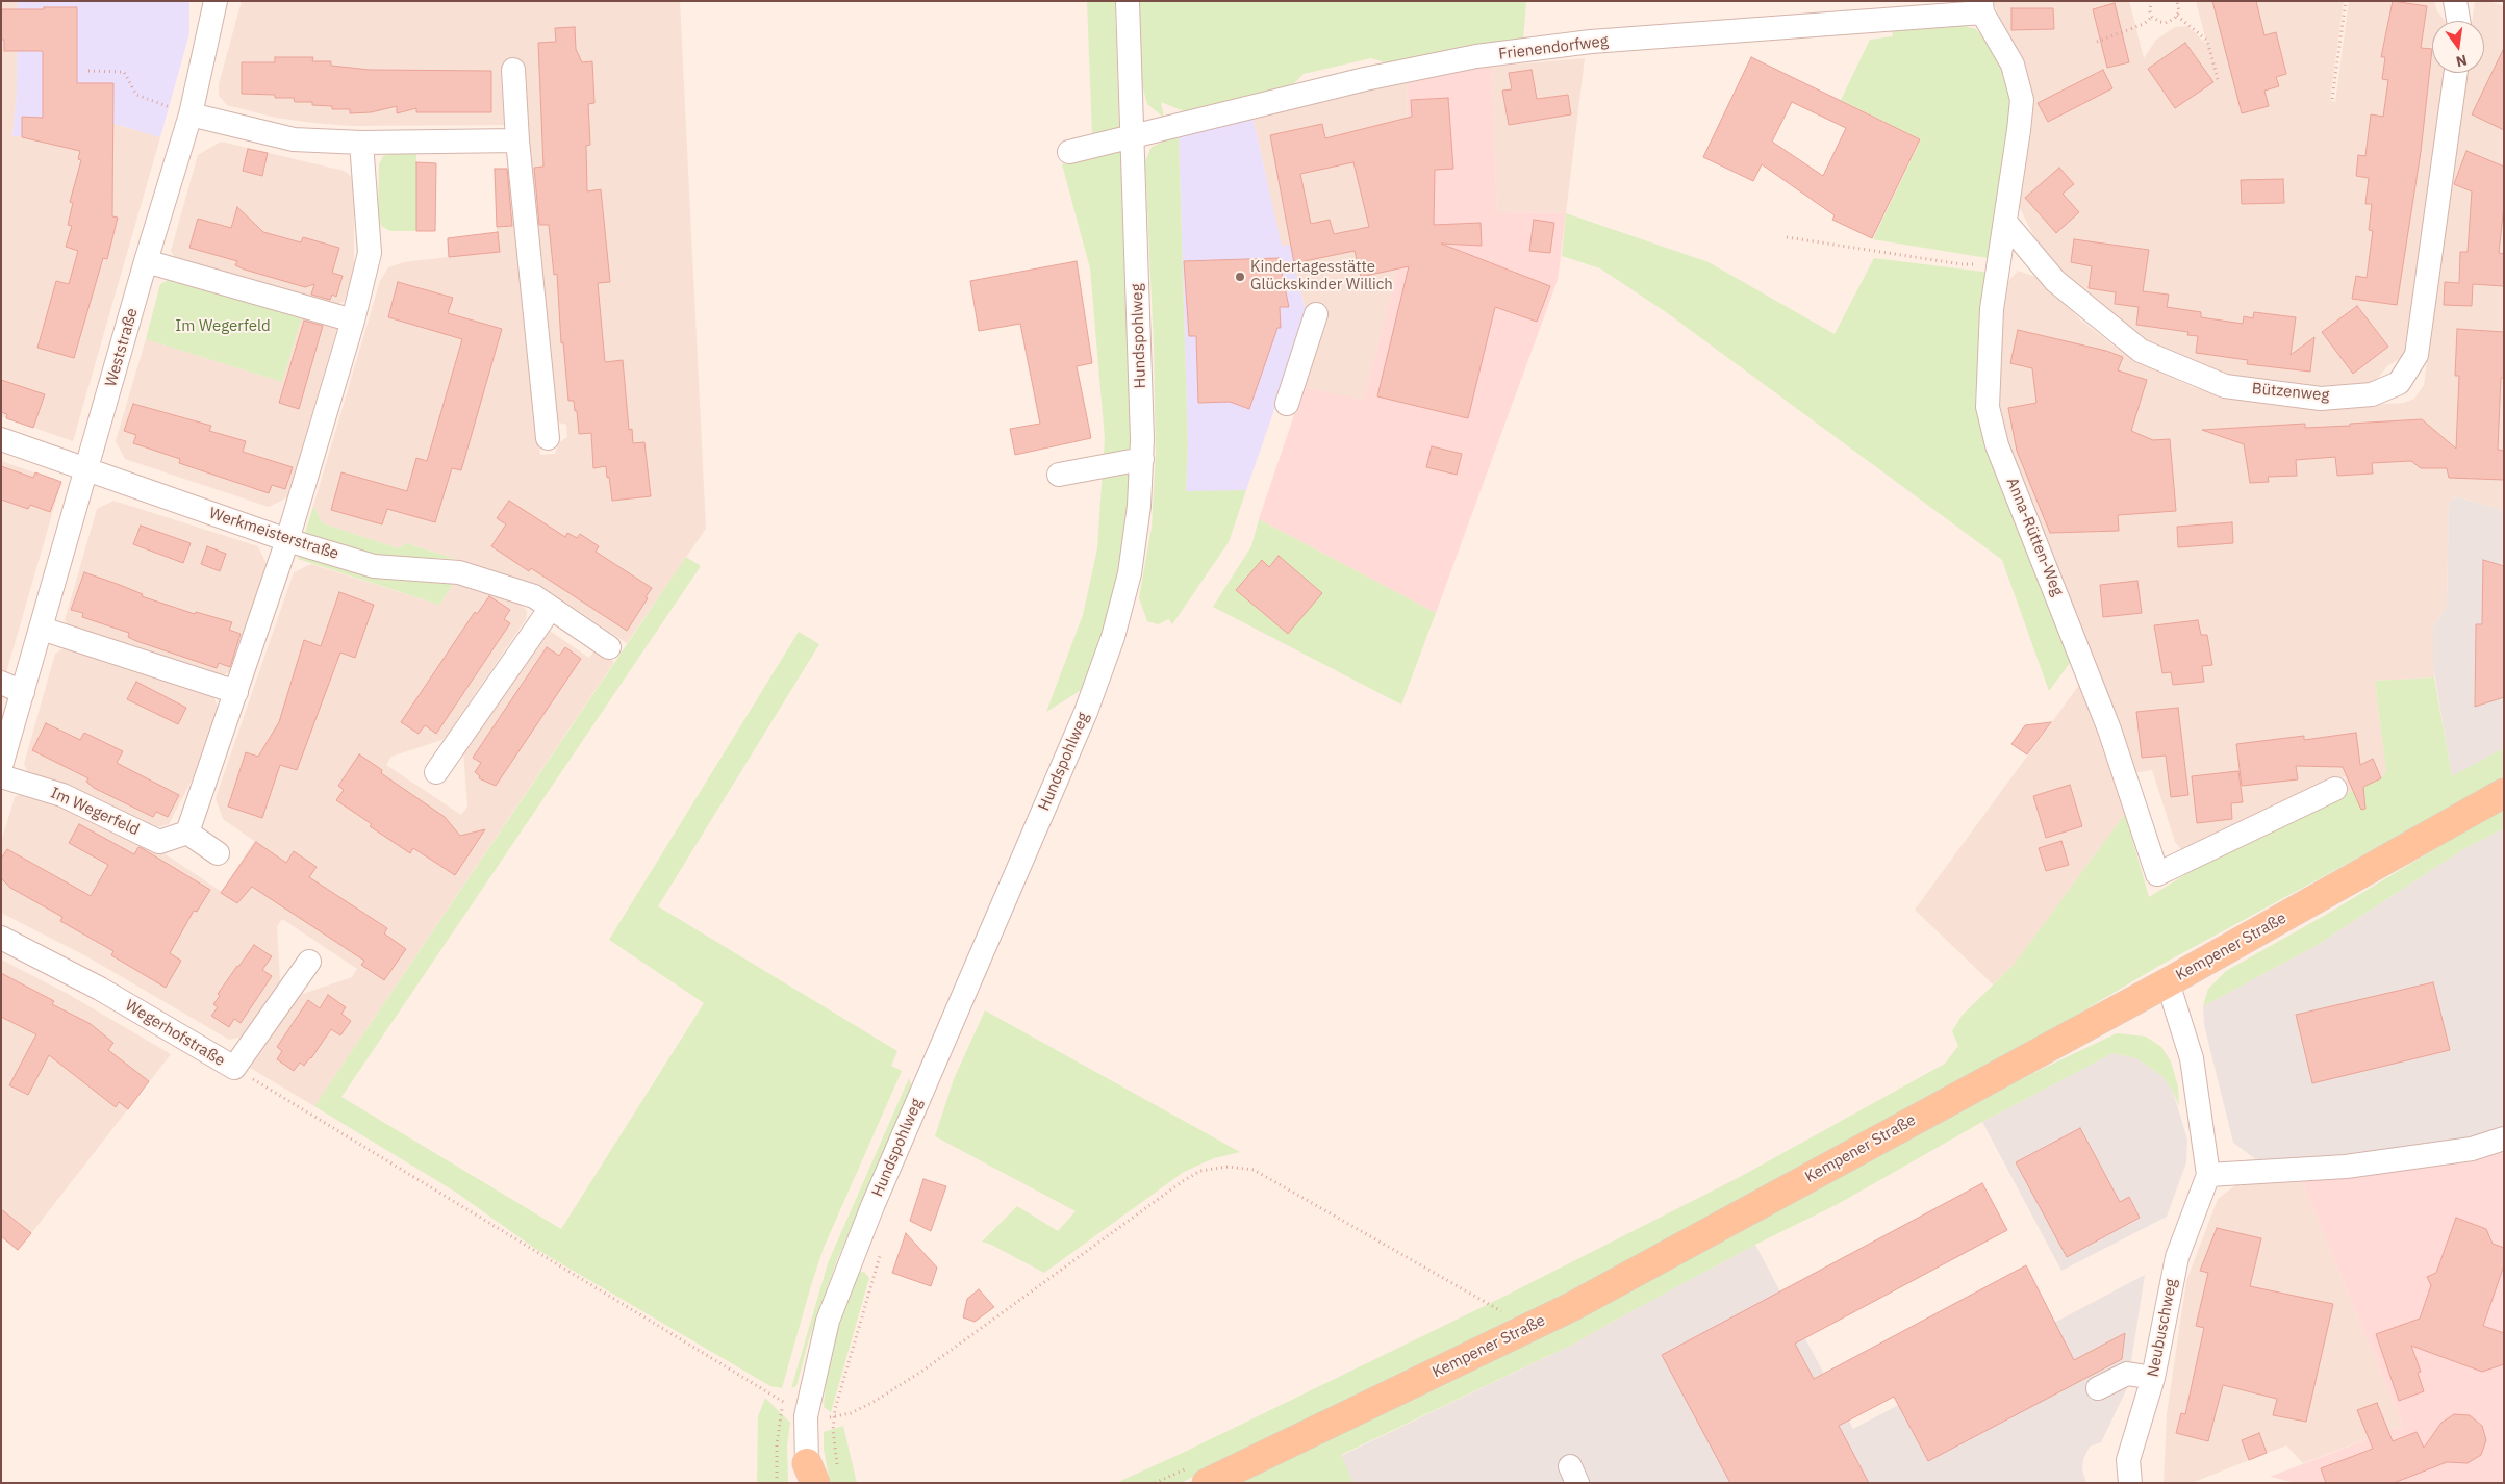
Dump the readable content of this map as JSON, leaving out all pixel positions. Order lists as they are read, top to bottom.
{
  "streets": {
    "main road": ["Kempener Straße"],
    "street": [
      "Frienendorfweg",
      "Hundspohlweg",
      "Weststraße",
      "Bützenweg",
      "Werkmeisterstraße",
      "Anna-Rütten-Weg",
      "Im Wegerfeld",
      "Wegerhofstraße",
      "Neubuschweg"
    ]
  },
  "crossings": [
    ["Frienendorfweg", "Hundspohlweg"],
    ["Frienendorfweg", "Anna-Rütten-Weg"],
    ["Weststraße", "Werkmeisterstraße"],
    ["Bützenweg", "Anna-Rütten-Weg"],
    ["Kempener Straße", "Neubuschweg"]
  ],
  "parks": ["Im Wegerfeld"],
  "places": ["Kindertagesstätte Glückskinder Willich"],
  "north": "bottom"
}
